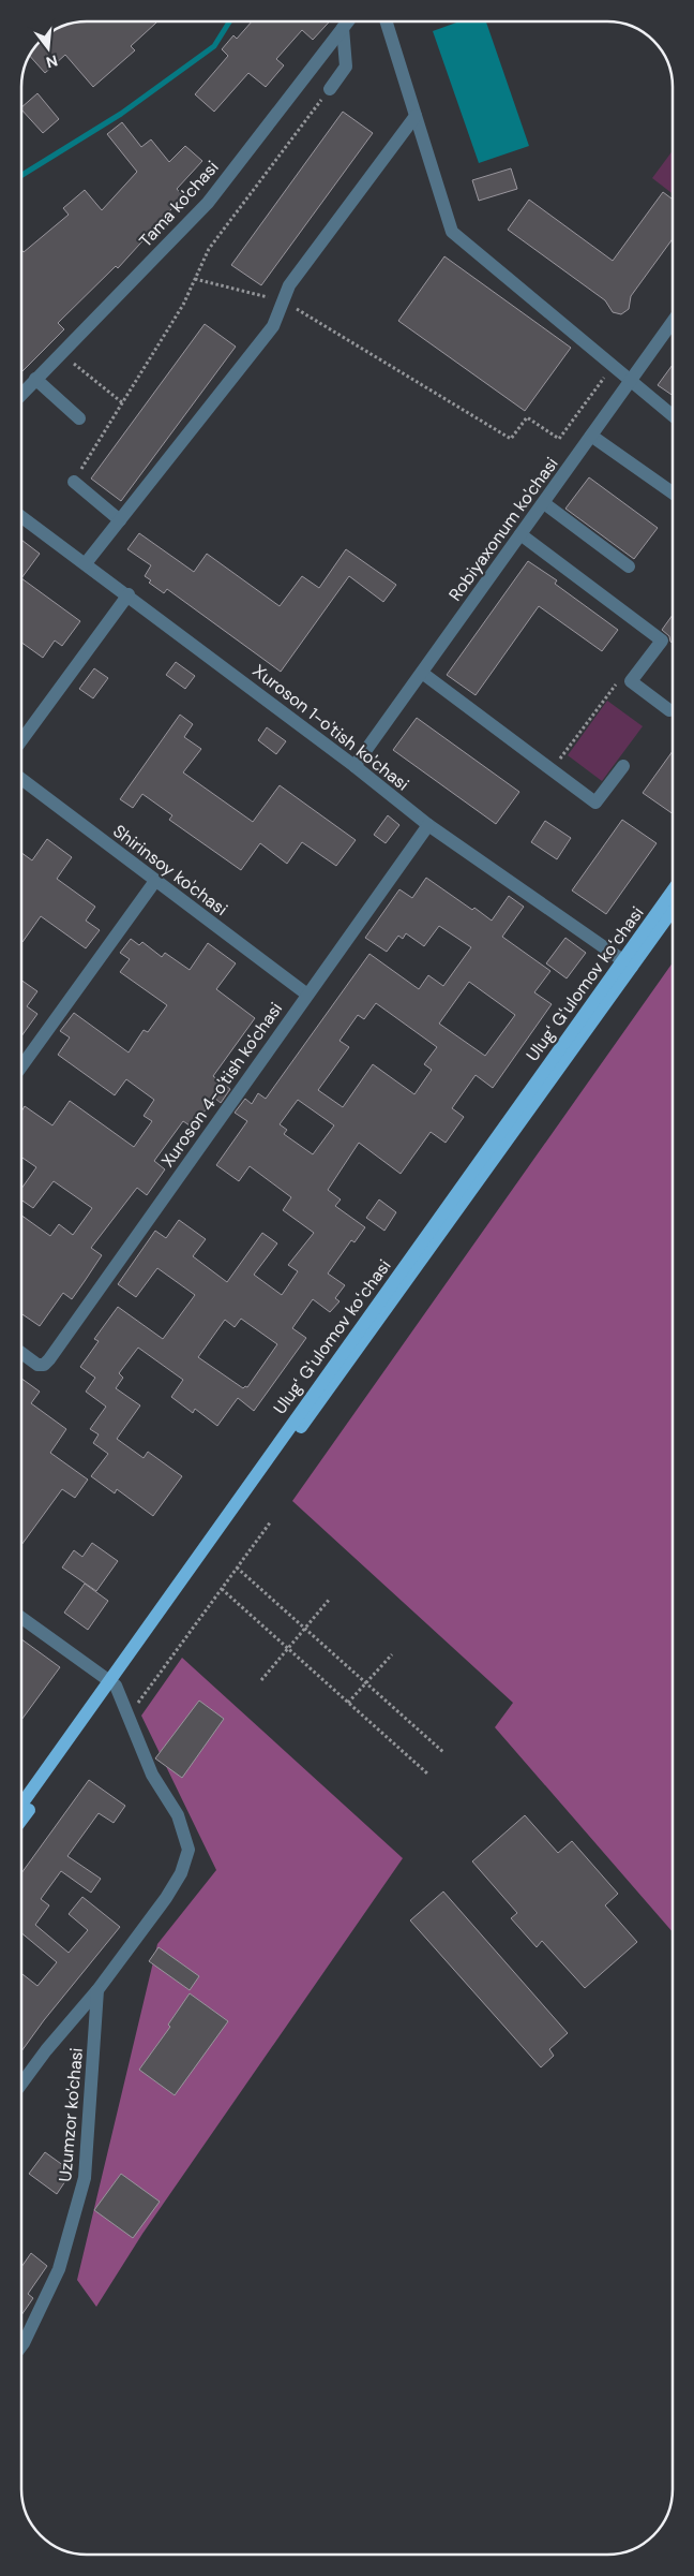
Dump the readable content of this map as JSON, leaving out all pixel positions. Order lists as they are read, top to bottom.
{
  "streets": {
    "main road": ["Ulugʻ Gʻulomov koʻchasi"],
    "street": [
      "Tama ko'chasi",
      "Robiyaxonum ko'chasi",
      "Хuroson 1-o'tish ko'chasi",
      "Shirinsoy ko'chasi",
      "Xuroson 4-o'tish ko'chasi",
      "Uzumzor ko'chasi"
    ]
  },
  "crossings": [
    ["Robiyaxonum ko'chasi", "Хuroson 1-o'tish ko'chasi"],
    ["Хuroson 1-o'tish ko'chasi", "Ulugʻ Gʻulomov koʻchasi"],
    ["Хuroson 1-o'tish ko'chasi", "Xuroson 4-o'tish ko'chasi"],
    ["Shirinsoy ko'chasi", "Xuroson 4-o'tish ko'chasi"],
    ["Ulugʻ Gʻulomov koʻchasi", "Uzumzor ko'chasi"]
  ],
  "north": "bottom"
}
